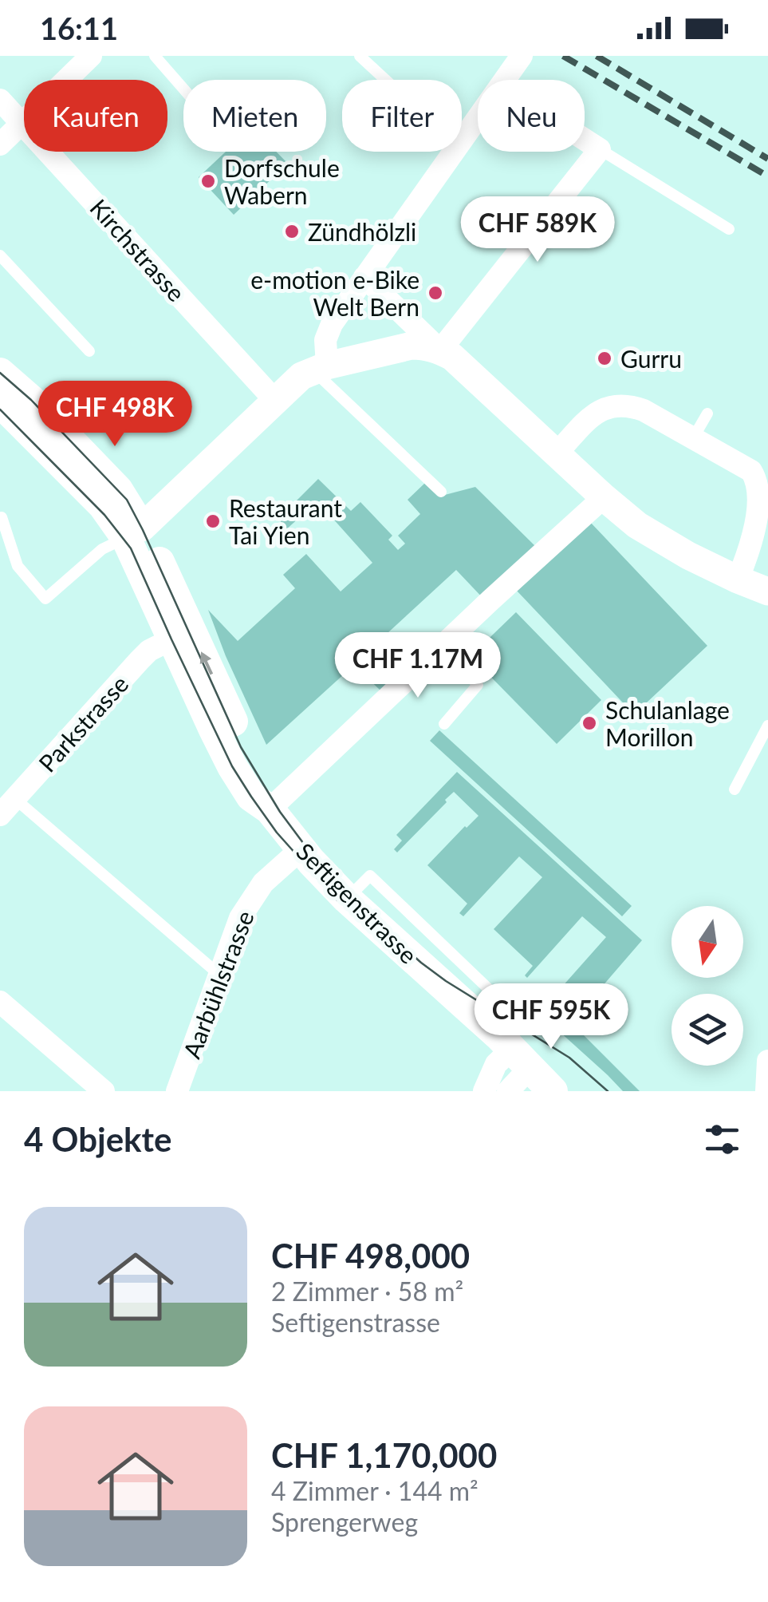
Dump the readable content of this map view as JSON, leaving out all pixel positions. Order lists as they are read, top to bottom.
{
  "streets": {
    "main road": ["Seftigenstrasse"],
    "street": ["Kirchstrasse", "Parkstrasse", "Aarbühlstrasse"]
  },
  "crossings": [
    ["Parkstrasse", "Seftigenstrasse"],
    ["Seftigenstrasse", "Aarbühlstrasse"]
  ],
  "places": [
    "Dorfschule Wabern",
    "Zündhölzli",
    "e-motion e-Bike Welt Bern",
    "Gurru",
    "Restaurant Tai Yien",
    "Schulanlage Morillon"
  ],
  "north": "bottom",
  "page": {
    "status": "16:11",
    "chip": [
      "Kaufen",
      "Mieten",
      "Filter",
      "Neu"
    ],
    "price": [
      "CHF 589K",
      "CHF 498K",
      "CHF 1.17M",
      "CHF 595K"
    ],
    "heading": "4 Objekte",
    "list": [
      {
        "name": "CHF 498,000",
        "note": "2 Zimmer · 58 m² · Seftigenstrasse"
      },
      {
        "name": "CHF 1,170,000",
        "note": "4 Zimmer · 144 m² · Sprengerweg"
      }
    ]
  }
}
